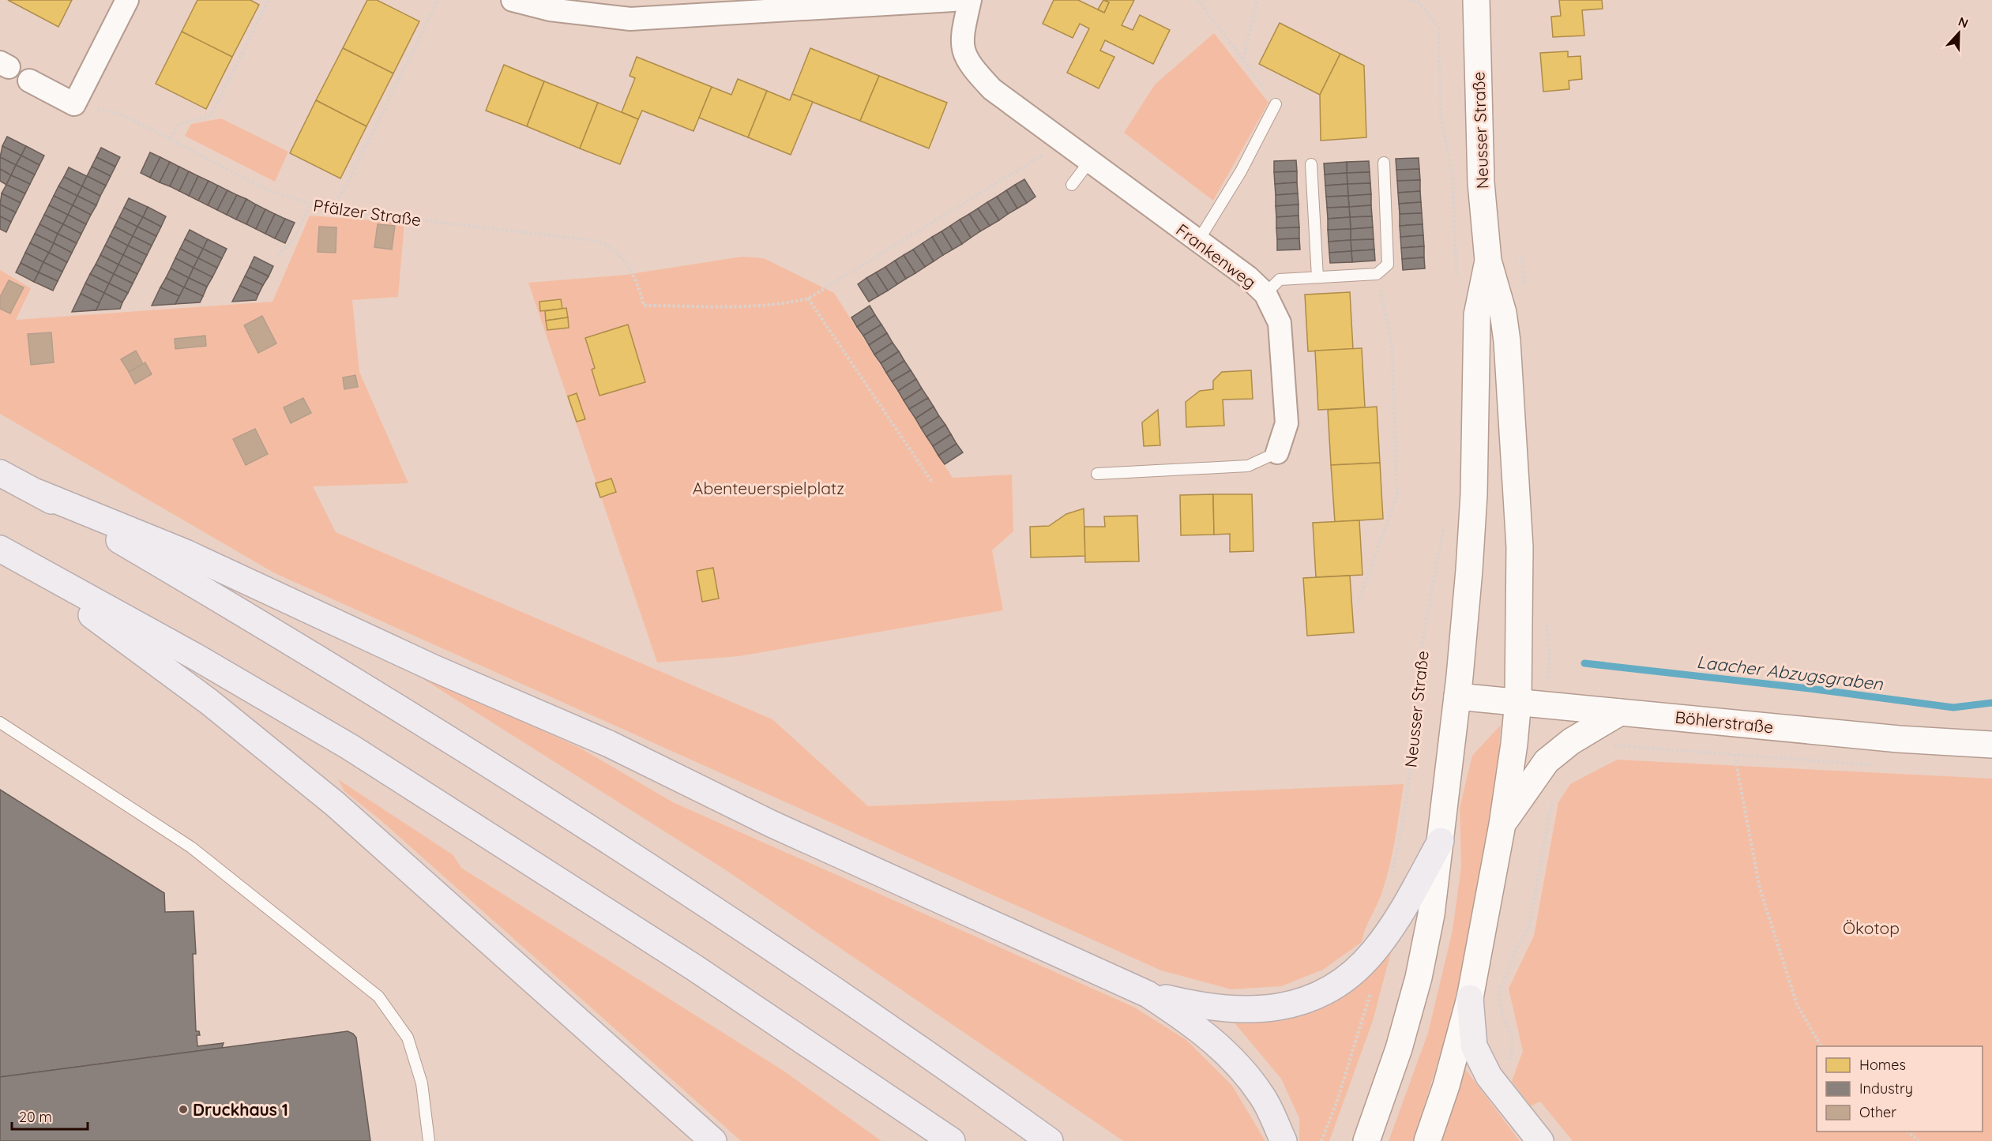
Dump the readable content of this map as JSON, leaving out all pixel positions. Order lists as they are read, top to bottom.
{
  "streets": {
    "main road": ["Neusser Straße", "Böhlerstraße"],
    "street": ["Frankenweg"],
    "path": ["Pfälzer Straße"]
  },
  "crossings": [
    ["Neusser Straße", "Böhlerstraße"]
  ],
  "water": ["Laacher Abzugsgraben"],
  "parks": ["Abenteuerspielplatz", "Ökotop"],
  "places": ["Druckhaus 1"],
  "legend": ["Homes", "Industry", "Other"],
  "scale_bar": "20 m",
  "north": "top"
}
